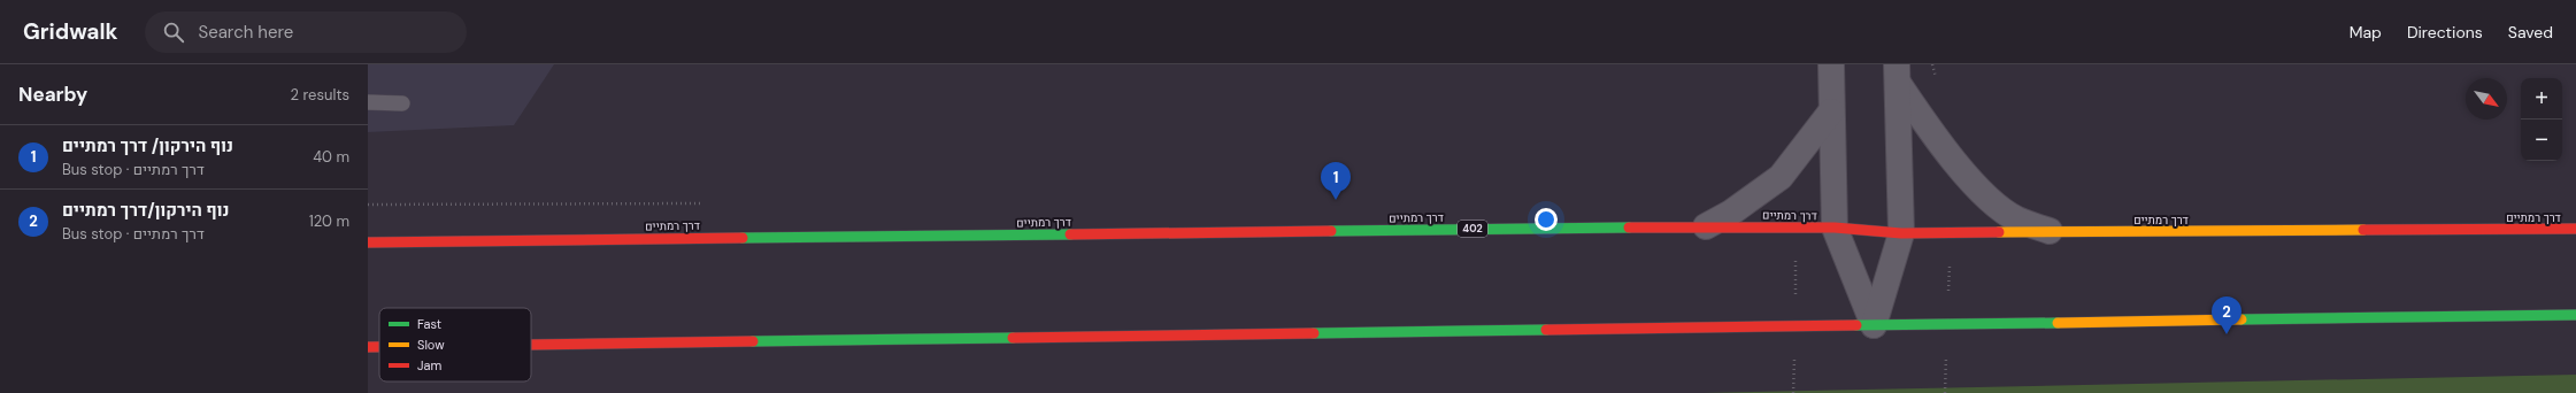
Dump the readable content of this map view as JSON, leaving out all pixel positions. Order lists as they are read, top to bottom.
{
  "streets": {
    "main road": ["דרך רמתיים", "402"]
  },
  "legend": ["Fast", "Slow", "Jam"],
  "north": "bottom right",
  "page": {
    "header": "Gridwalk",
    "search": "Search here",
    "nav": ["Map", "Directions", "Saved"],
    "heading": ["Nearby", "2 results"],
    "map_buttons": ["+", "−"],
    "list": [
      {
        "mark": "1",
        "name": "נוף הירקון/ דרך רמתיים",
        "note": "Bus stop · דרך רמתיים",
        "value": "40 m"
      },
      {
        "mark": "2",
        "name": "נוף הירקון/דרך רמתיים",
        "note": "Bus stop · דרך רמתיים",
        "value": "120 m"
      }
    ],
    "pins": ["1", "2"]
  }
}
